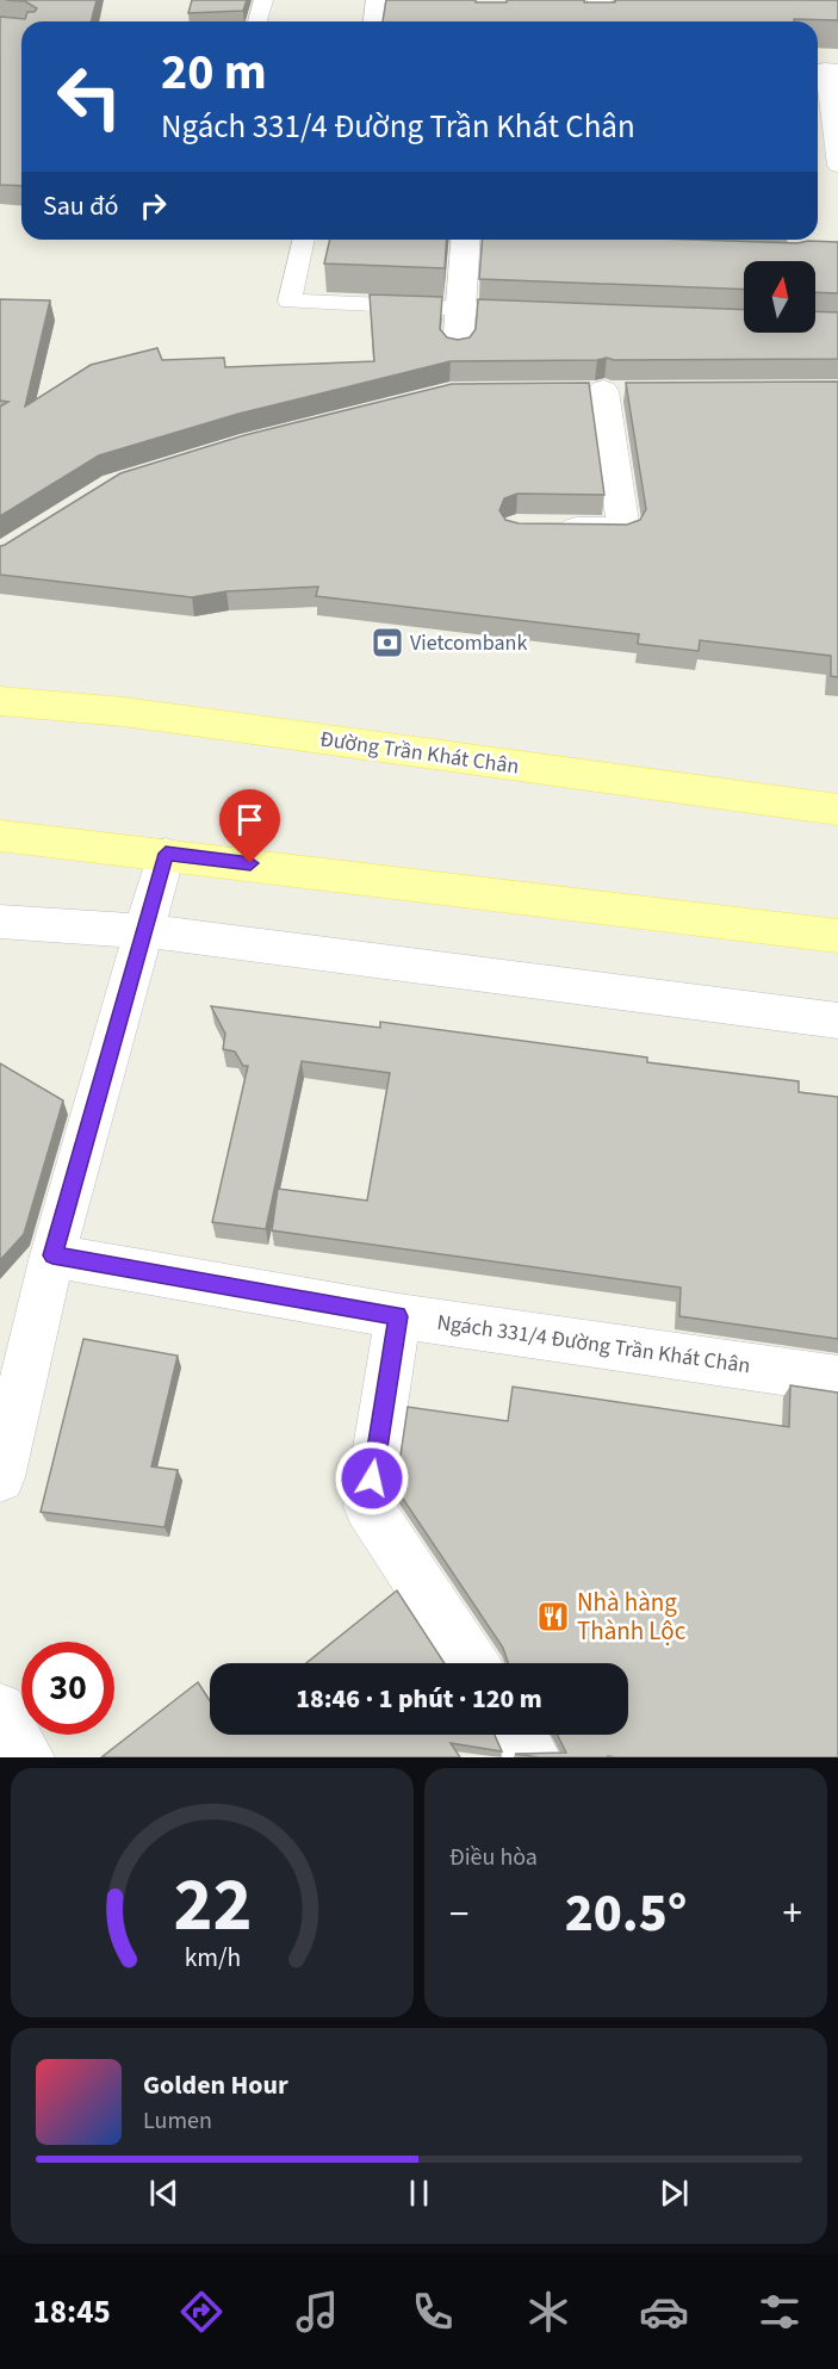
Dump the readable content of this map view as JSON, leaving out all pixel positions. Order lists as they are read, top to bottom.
{
  "streets": {
    "main road": ["Đường Trần Khát Chân"],
    "street": ["Ngách 331/4 Đường Trần Khát Chân"]
  },
  "places": {
    "bank": ["Vietcombank"],
    "restaurant": ["Nhà hàng Thành Lộc"]
  },
  "north": "top",
  "page": {
    "turn": ["20 m", "Ngách 331/4 Đường Trần Khát Chân"],
    "then": "Sau đó",
    "limit": "30",
    "trip": "18:46 · 1 phút · 120 m",
    "tile": "Điều hòa",
    "heat": ["−", "20.5°", "+"],
    "song": ["Golden Hour", "Lumen"],
    "tabs": "18:45",
    "gauge": ["22", "km/h"]
  }
}
